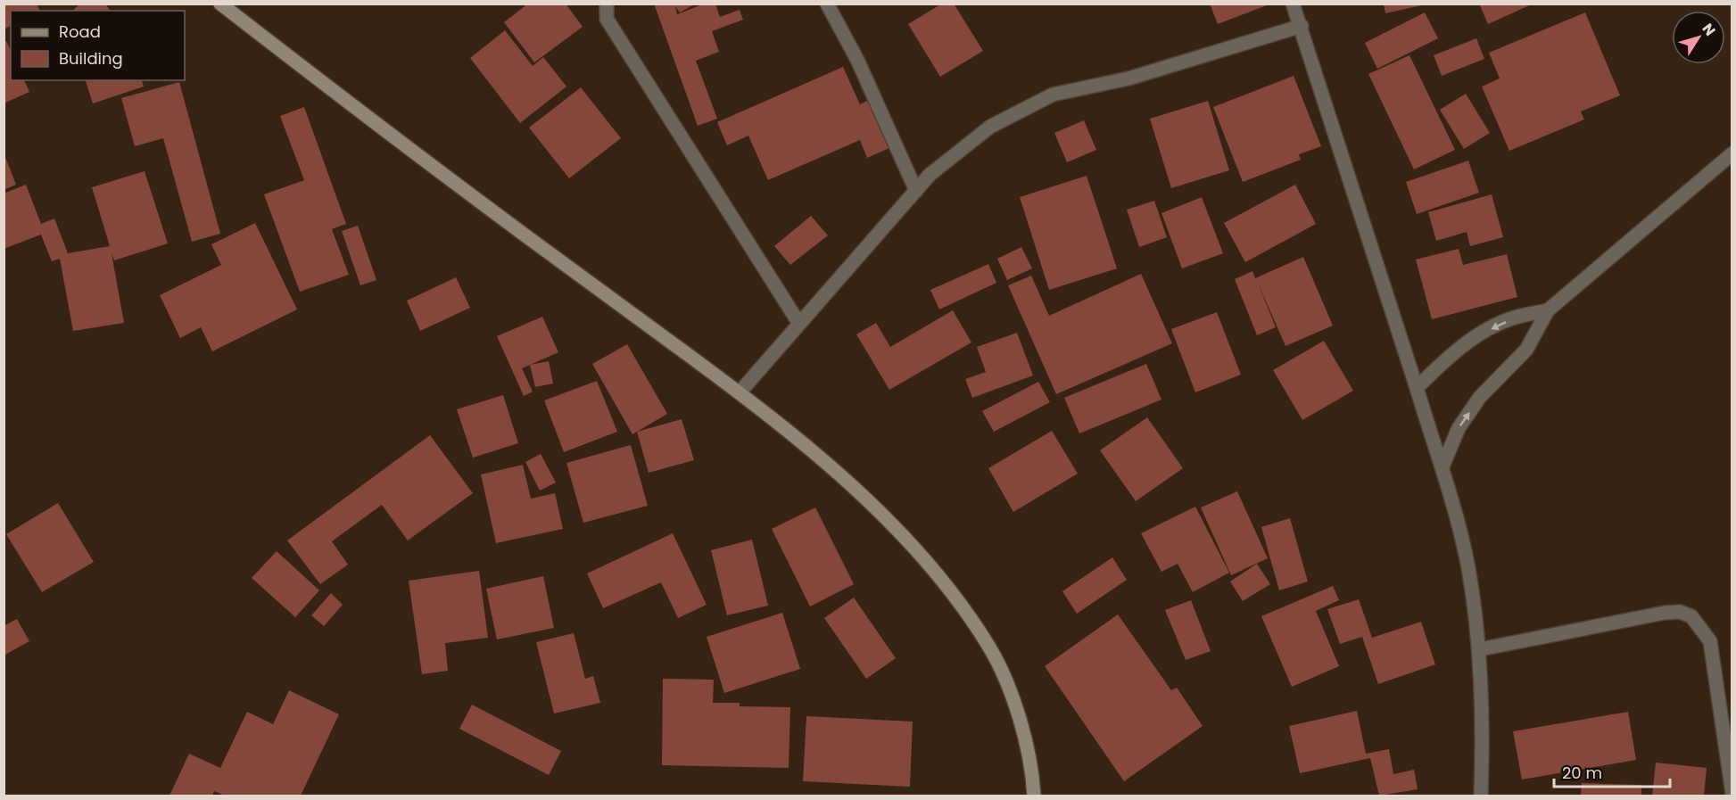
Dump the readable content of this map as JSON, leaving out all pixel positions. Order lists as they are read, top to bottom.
{
  "legend": ["Road", "Building"],
  "scale_bar": "20 m",
  "north": "top right"
}
